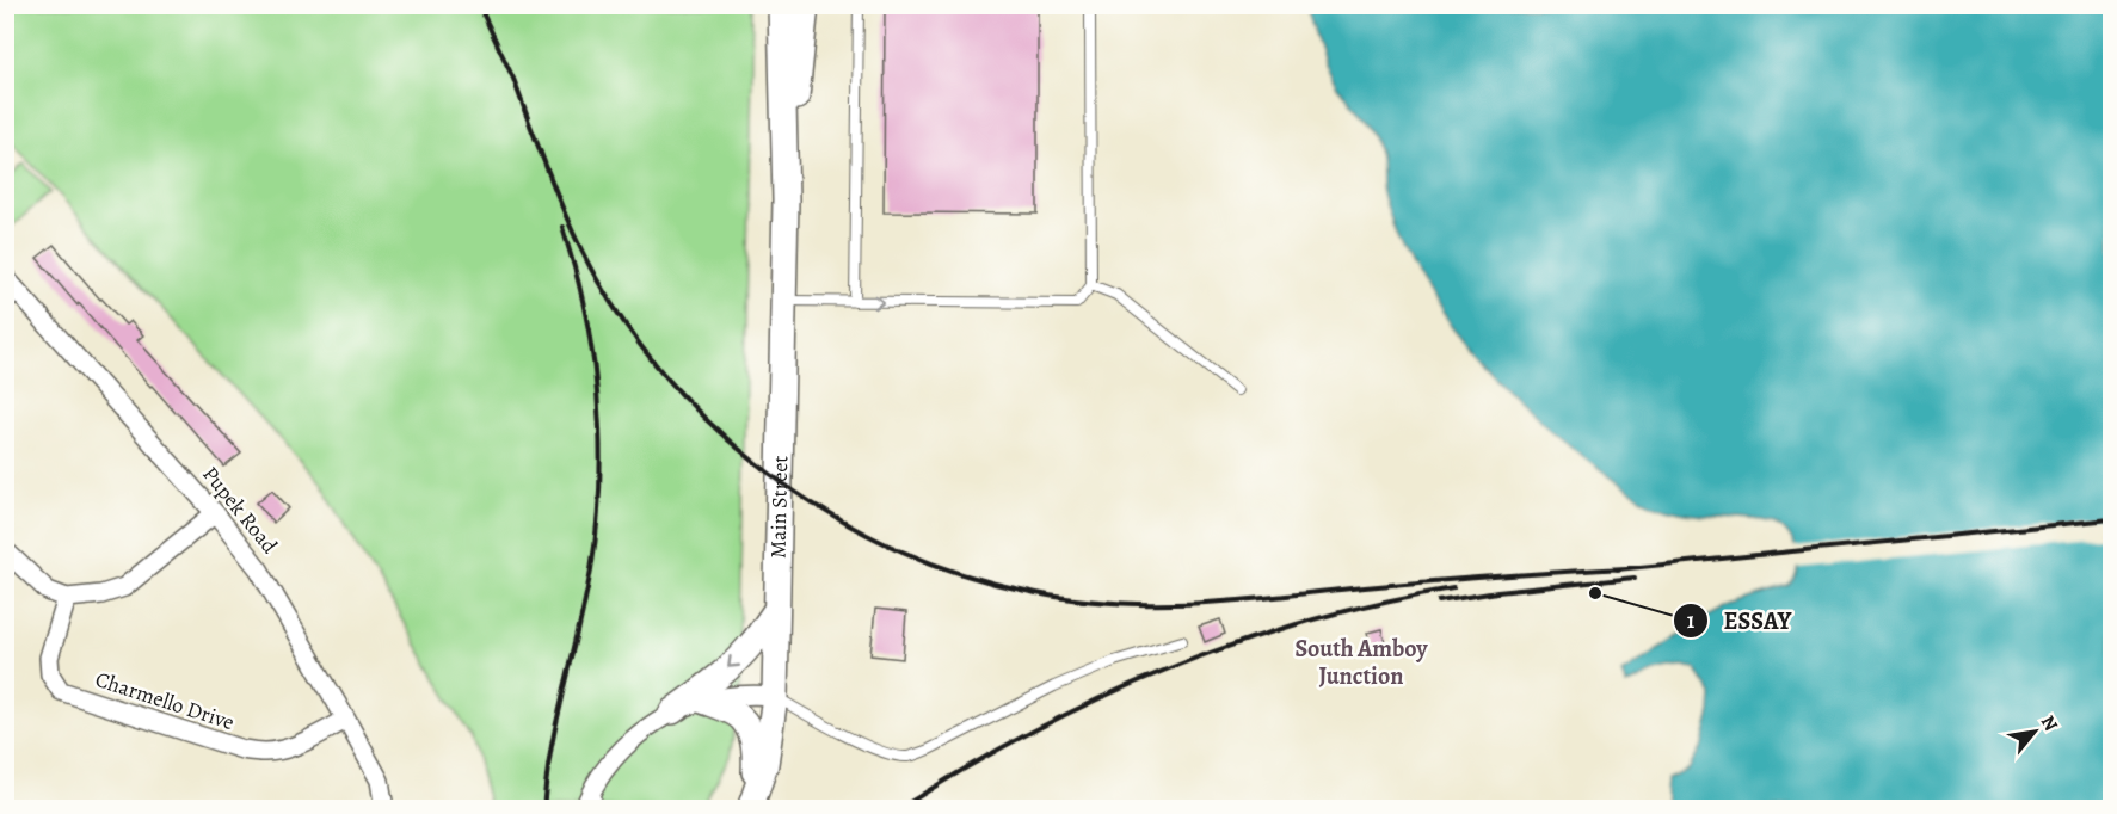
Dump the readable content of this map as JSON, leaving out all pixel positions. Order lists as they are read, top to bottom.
{
  "streets": {
    "main road": ["Main Street"],
    "street": ["Pupek Road", "Charmello Drive"]
  },
  "crossings": [
    ["Pupek Road", "Charmello Drive"]
  ],
  "districts": ["South Amboy Junction"],
  "places": ["ESSAY"],
  "north": "top right"
}
